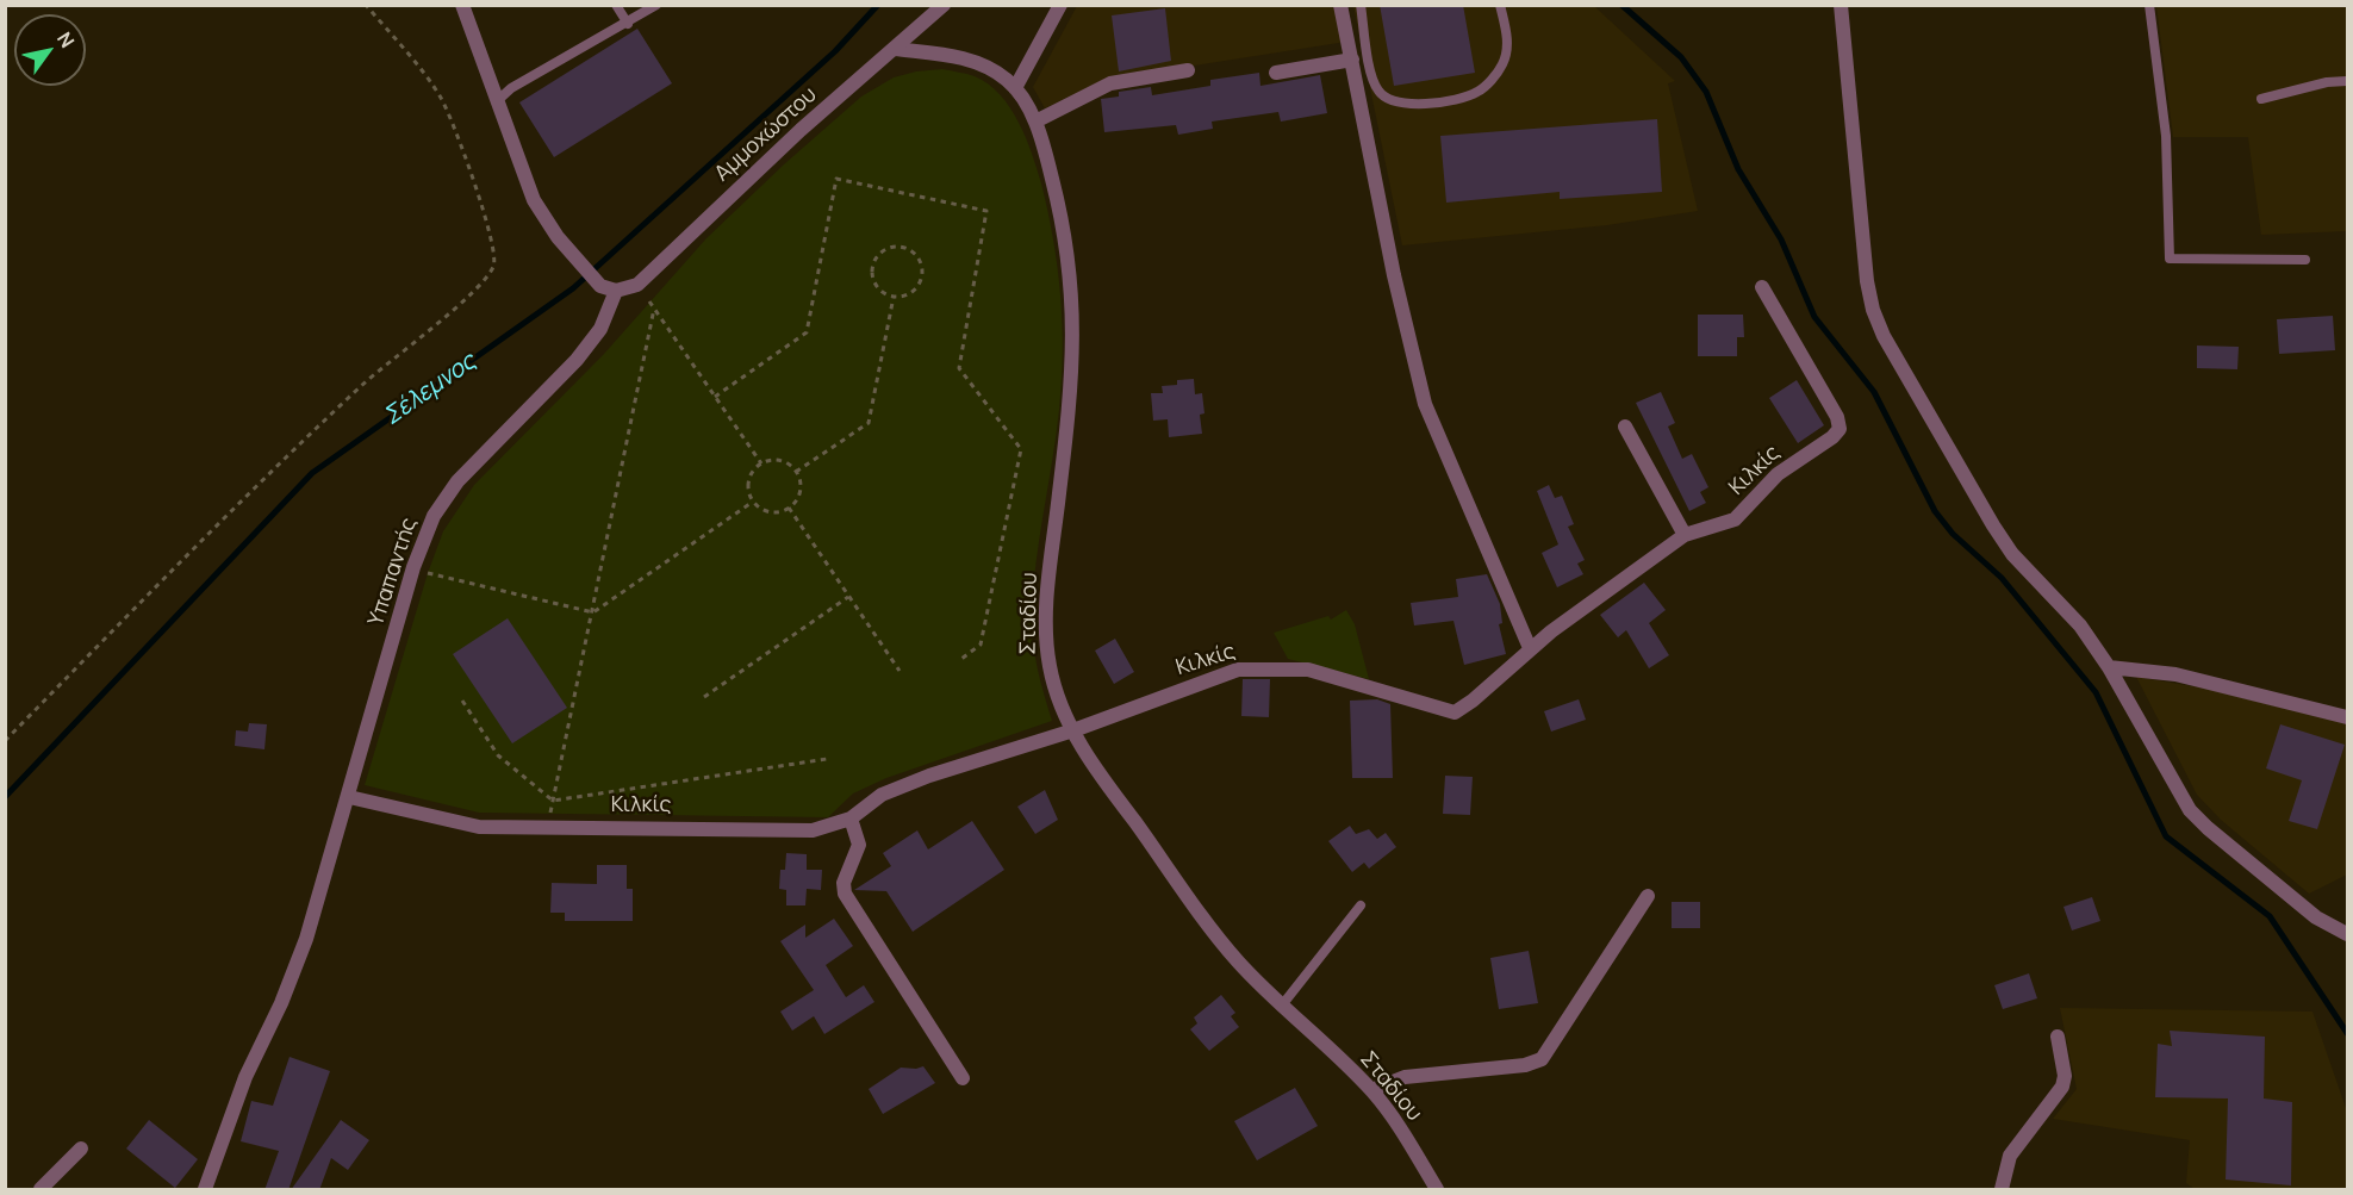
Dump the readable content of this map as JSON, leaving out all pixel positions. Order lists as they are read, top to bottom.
{
  "streets": {
    "street": [
      "Αμμοχώστου",
      "Κιλκίς",
      "Υπαπαντής",
      "Σταδίου"
    ]
  },
  "crossings": [
    ["Αμμοχώστου", "Υπαπαντής"],
    ["Αμμοχώστου", "Σταδίου"],
    ["Κιλκίς", "Υπαπαντής"],
    ["Κιλκίς", "Σταδίου"]
  ],
  "water": ["Σέλεμνος"],
  "north": "top right"
}
